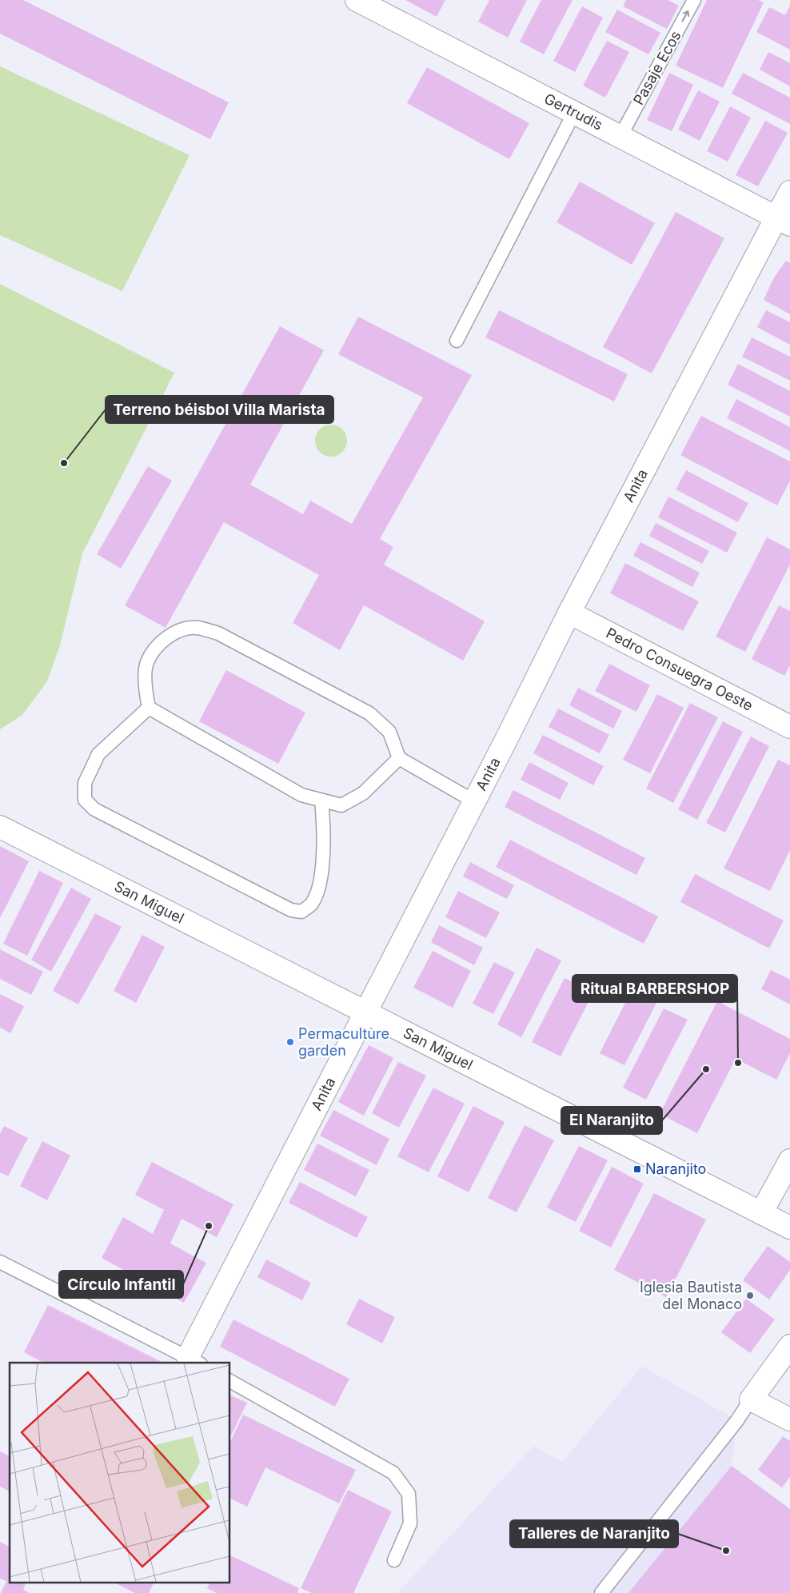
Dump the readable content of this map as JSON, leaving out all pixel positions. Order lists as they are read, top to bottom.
{
  "streets": {
    "street": [
      "Gertrudis",
      "Anita",
      "Pedro Consuegra Oeste",
      "San Miguel"
    ],
    "lane": ["Pasaje Ecos"]
  },
  "crossings": [
    ["Pasaje Ecos", "Gertrudis"],
    ["Gertrudis", "Anita"],
    ["Anita", "Pedro Consuegra Oeste"],
    ["Anita", "San Miguel"]
  ],
  "one_way": ["Pasaje Ecos"],
  "places": {
    "other": [
      "Terreno béisbol Villa Marista",
      "Permaculture garden",
      "Ritual BARBERSHOP",
      "El Naranjito",
      "Círculo Infantil",
      "Iglesia Bautista del Monaco",
      "Talleres de Naranjito"
    ],
    "transit": ["Naranjito"]
  }
}
